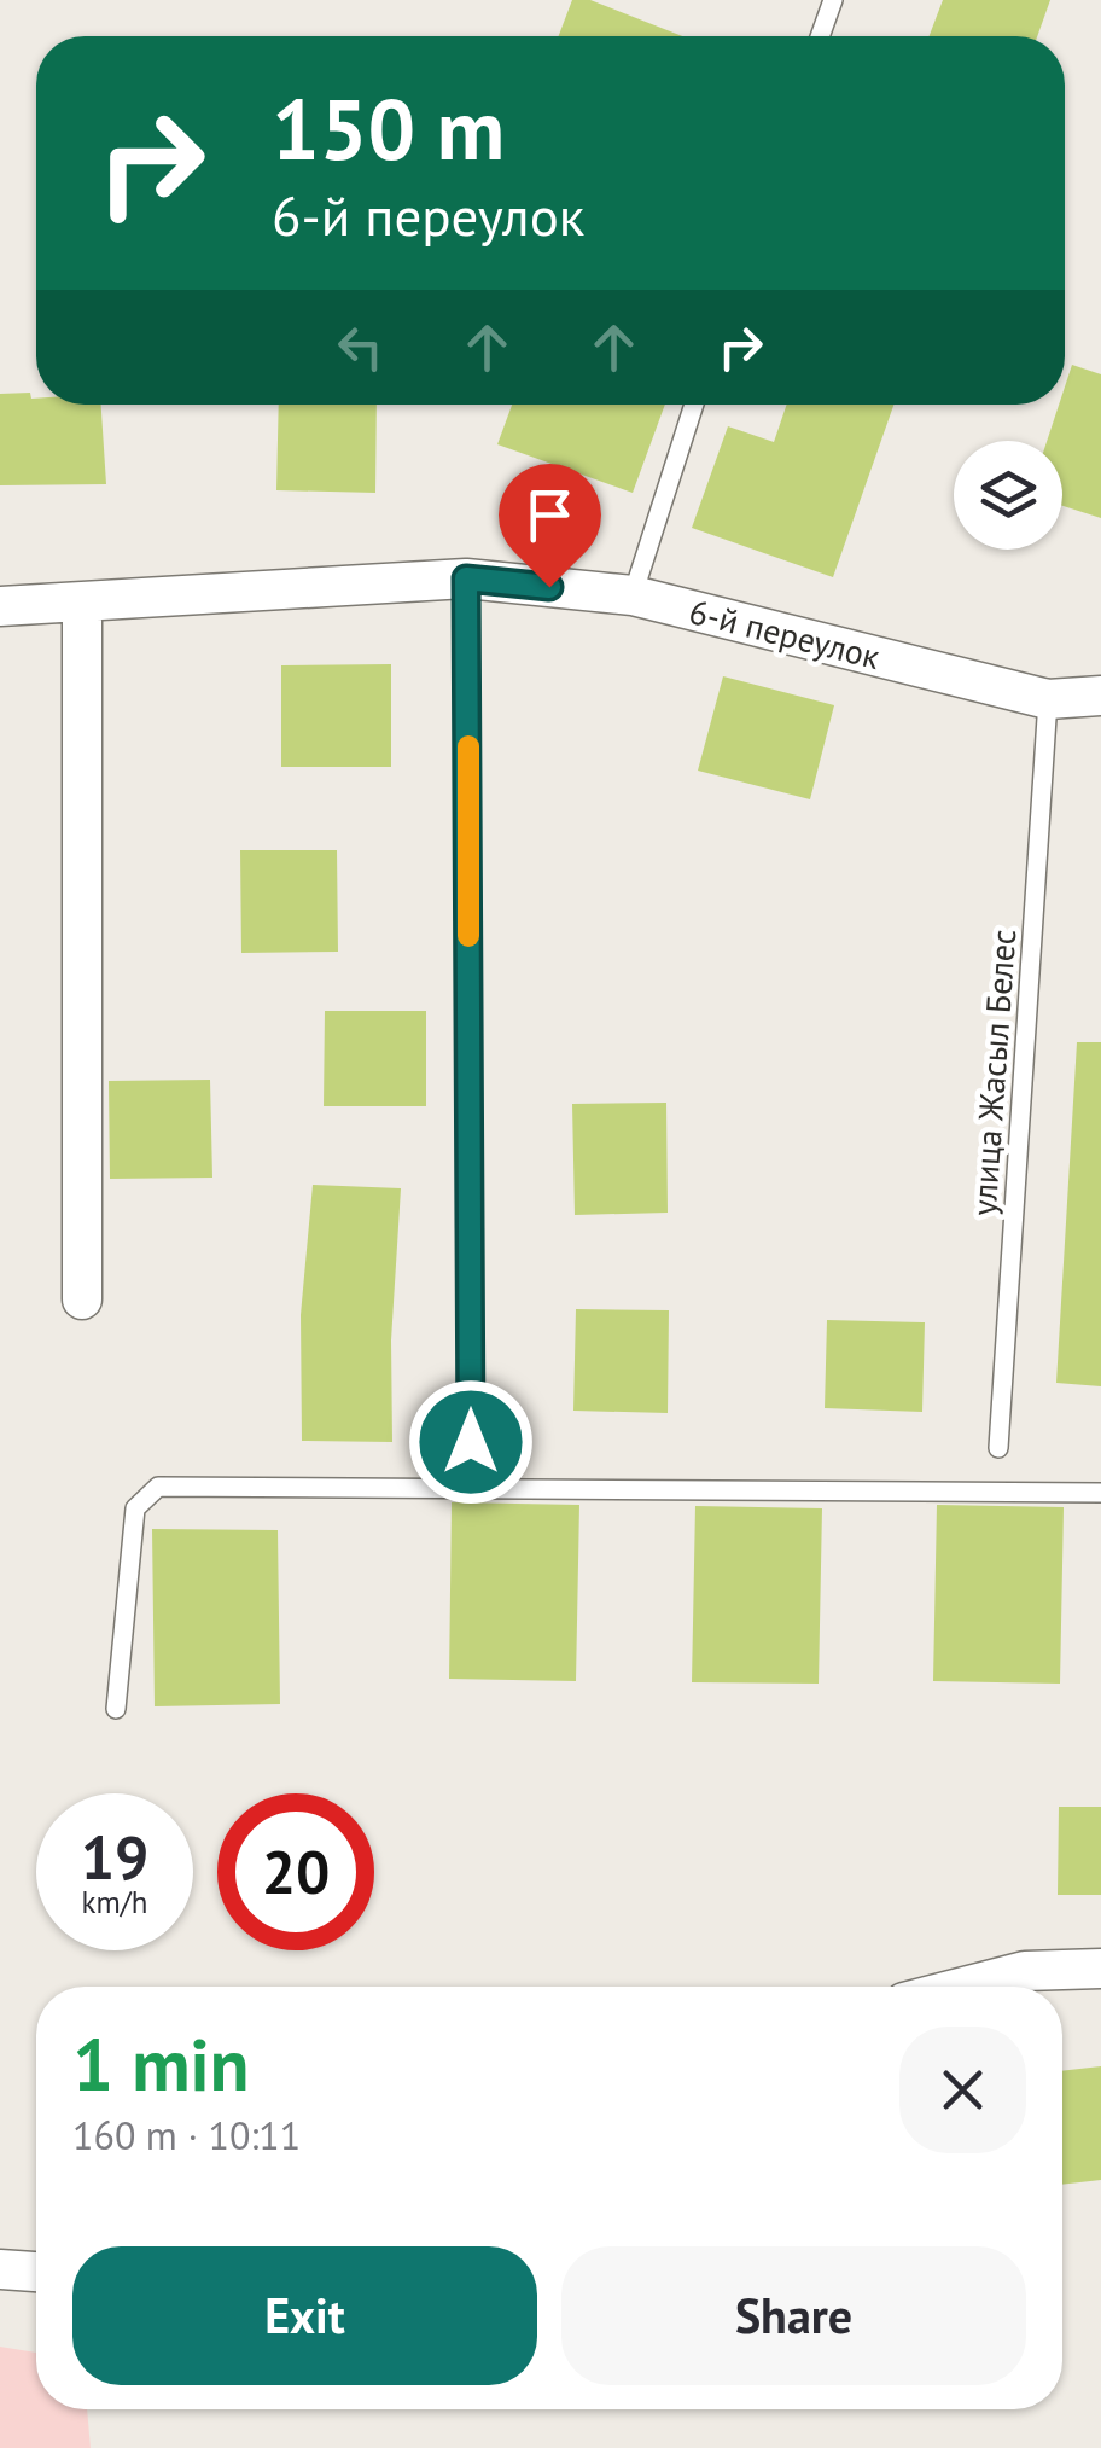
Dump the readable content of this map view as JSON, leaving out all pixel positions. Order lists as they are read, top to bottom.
{
  "streets": {
    "street": ["6-й переулок"],
    "lane": ["улица Жасыл Белес"]
  },
  "crossings": [
    ["6-й переулок", "улица Жасыл Белес"]
  ],
  "page": {
    "turn": ["150 m", "6-й переулок"],
    "speed": "19 km/h",
    "limit": "20",
    "heading": ["1 min", "160 m · 10:11"],
    "buttons": ["Exit", "Share"]
  }
}
